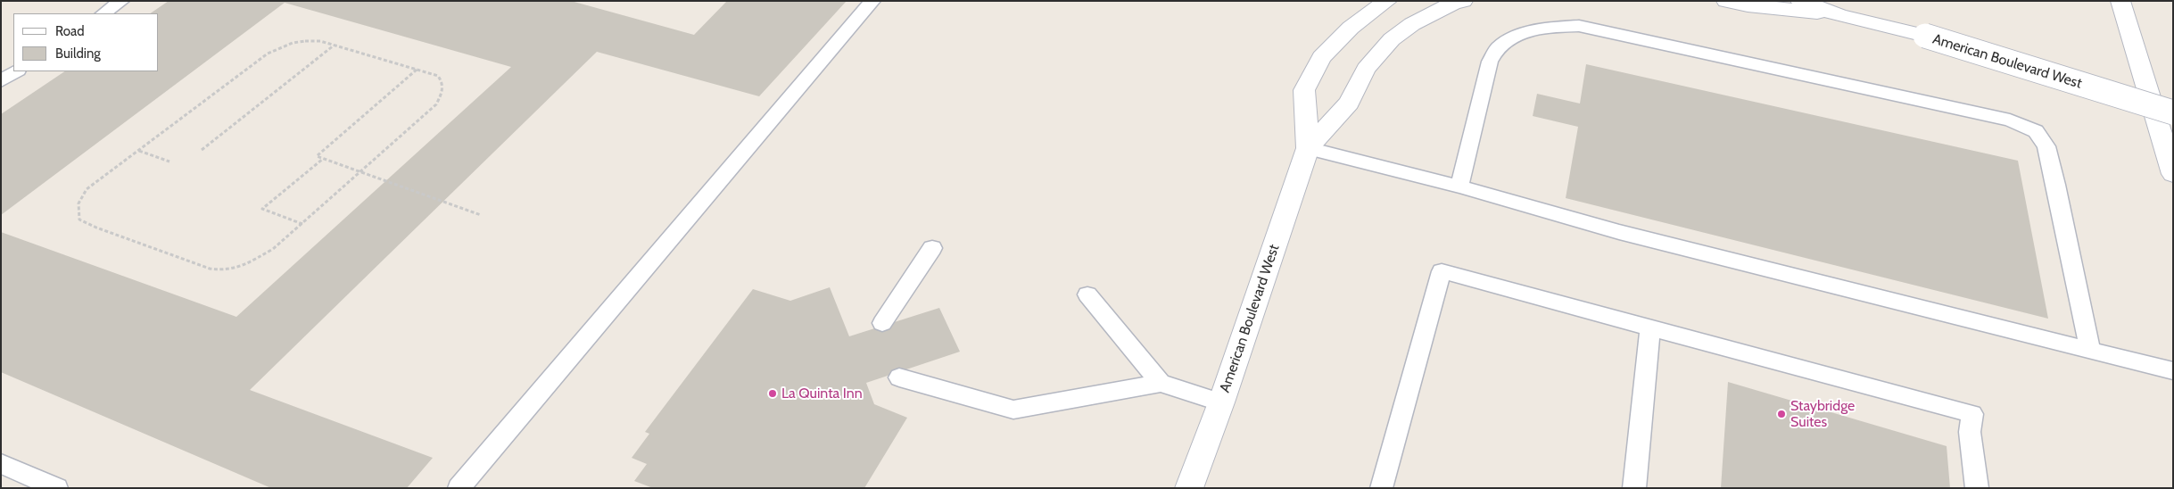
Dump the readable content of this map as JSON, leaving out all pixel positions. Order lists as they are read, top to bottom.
{
  "streets": {
    "street": ["American Boulevard West"]
  },
  "places": ["La Quinta Inn", "Staybridge Suites"],
  "legend": ["Road", "Building"]
}
